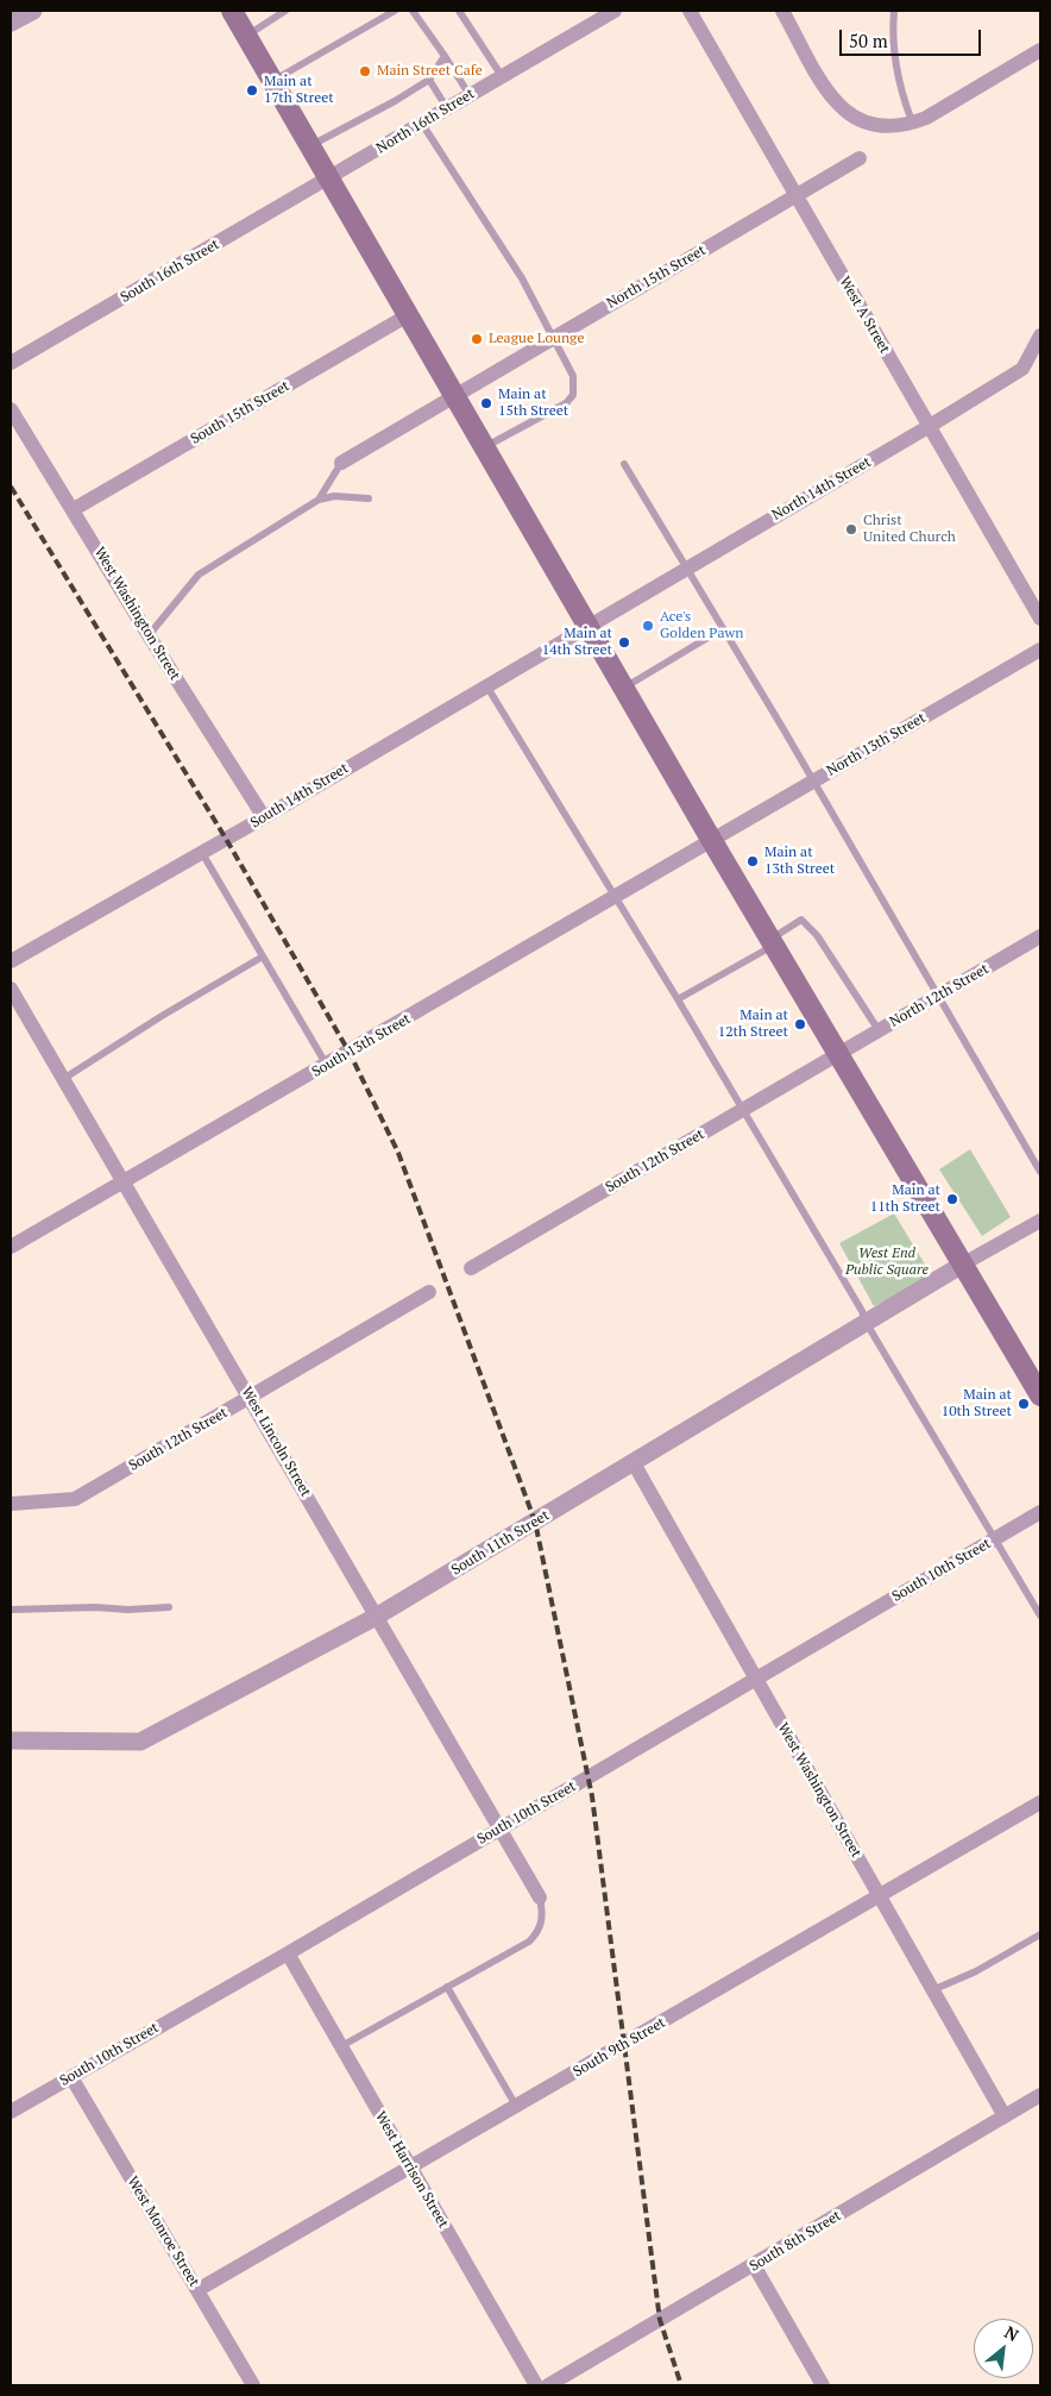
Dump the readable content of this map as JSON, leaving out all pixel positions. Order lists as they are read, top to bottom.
{
  "streets": {
    "street": [
      "North 16th Street",
      "South 16th Street",
      "North 15th Street",
      "West A Street",
      "South 15th Street",
      "North 14th Street",
      "West Washington Street",
      "North 13th Street",
      "South 14th Street",
      "North 12th Street",
      "South 13th Street",
      "South 12th Street",
      "West Lincoln Street",
      "South 11th Street",
      "South 10th Street",
      "South 9th Street",
      "West Harrison Street",
      "West Monroe Street",
      "South 8th Street"
    ]
  },
  "crossings": [
    ["North 16th Street", "South 16th Street"],
    ["North 15th Street", "West A Street"],
    ["West A Street", "North 14th Street"],
    ["South 15th Street", "West Washington Street"],
    ["North 14th Street", "South 14th Street"],
    ["West Washington Street", "South 14th Street"],
    ["West Washington Street", "South 11th Street"],
    ["West Washington Street", "South 10th Street"],
    ["West Washington Street", "South 9th Street"],
    ["West Washington Street", "South 8th Street"],
    ["North 13th Street", "South 13th Street"],
    ["North 12th Street", "South 12th Street"],
    ["South 13th Street", "West Lincoln Street"],
    ["South 12th Street", "West Lincoln Street"],
    ["West Lincoln Street", "South 11th Street"],
    ["West Lincoln Street", "South 10th Street"],
    ["South 10th Street", "West Harrison Street"],
    ["South 10th Street", "West Monroe Street"],
    ["South 9th Street", "West Harrison Street"],
    ["South 9th Street", "West Monroe Street"]
  ],
  "parks": ["West End Public Square"],
  "places": [
    "Main Street Cafe",
    "Main at 17th Street",
    "League Lounge",
    "Main at 15th Street",
    "Christ United Church",
    "Ace's Golden Pawn",
    "Main at 14th Street",
    "Main at 13th Street",
    "Main at 12th Street",
    "Main at 11th Street",
    "Main at 10th Street"
  ],
  "scale_bar": "50 m",
  "north": "top right"
}
